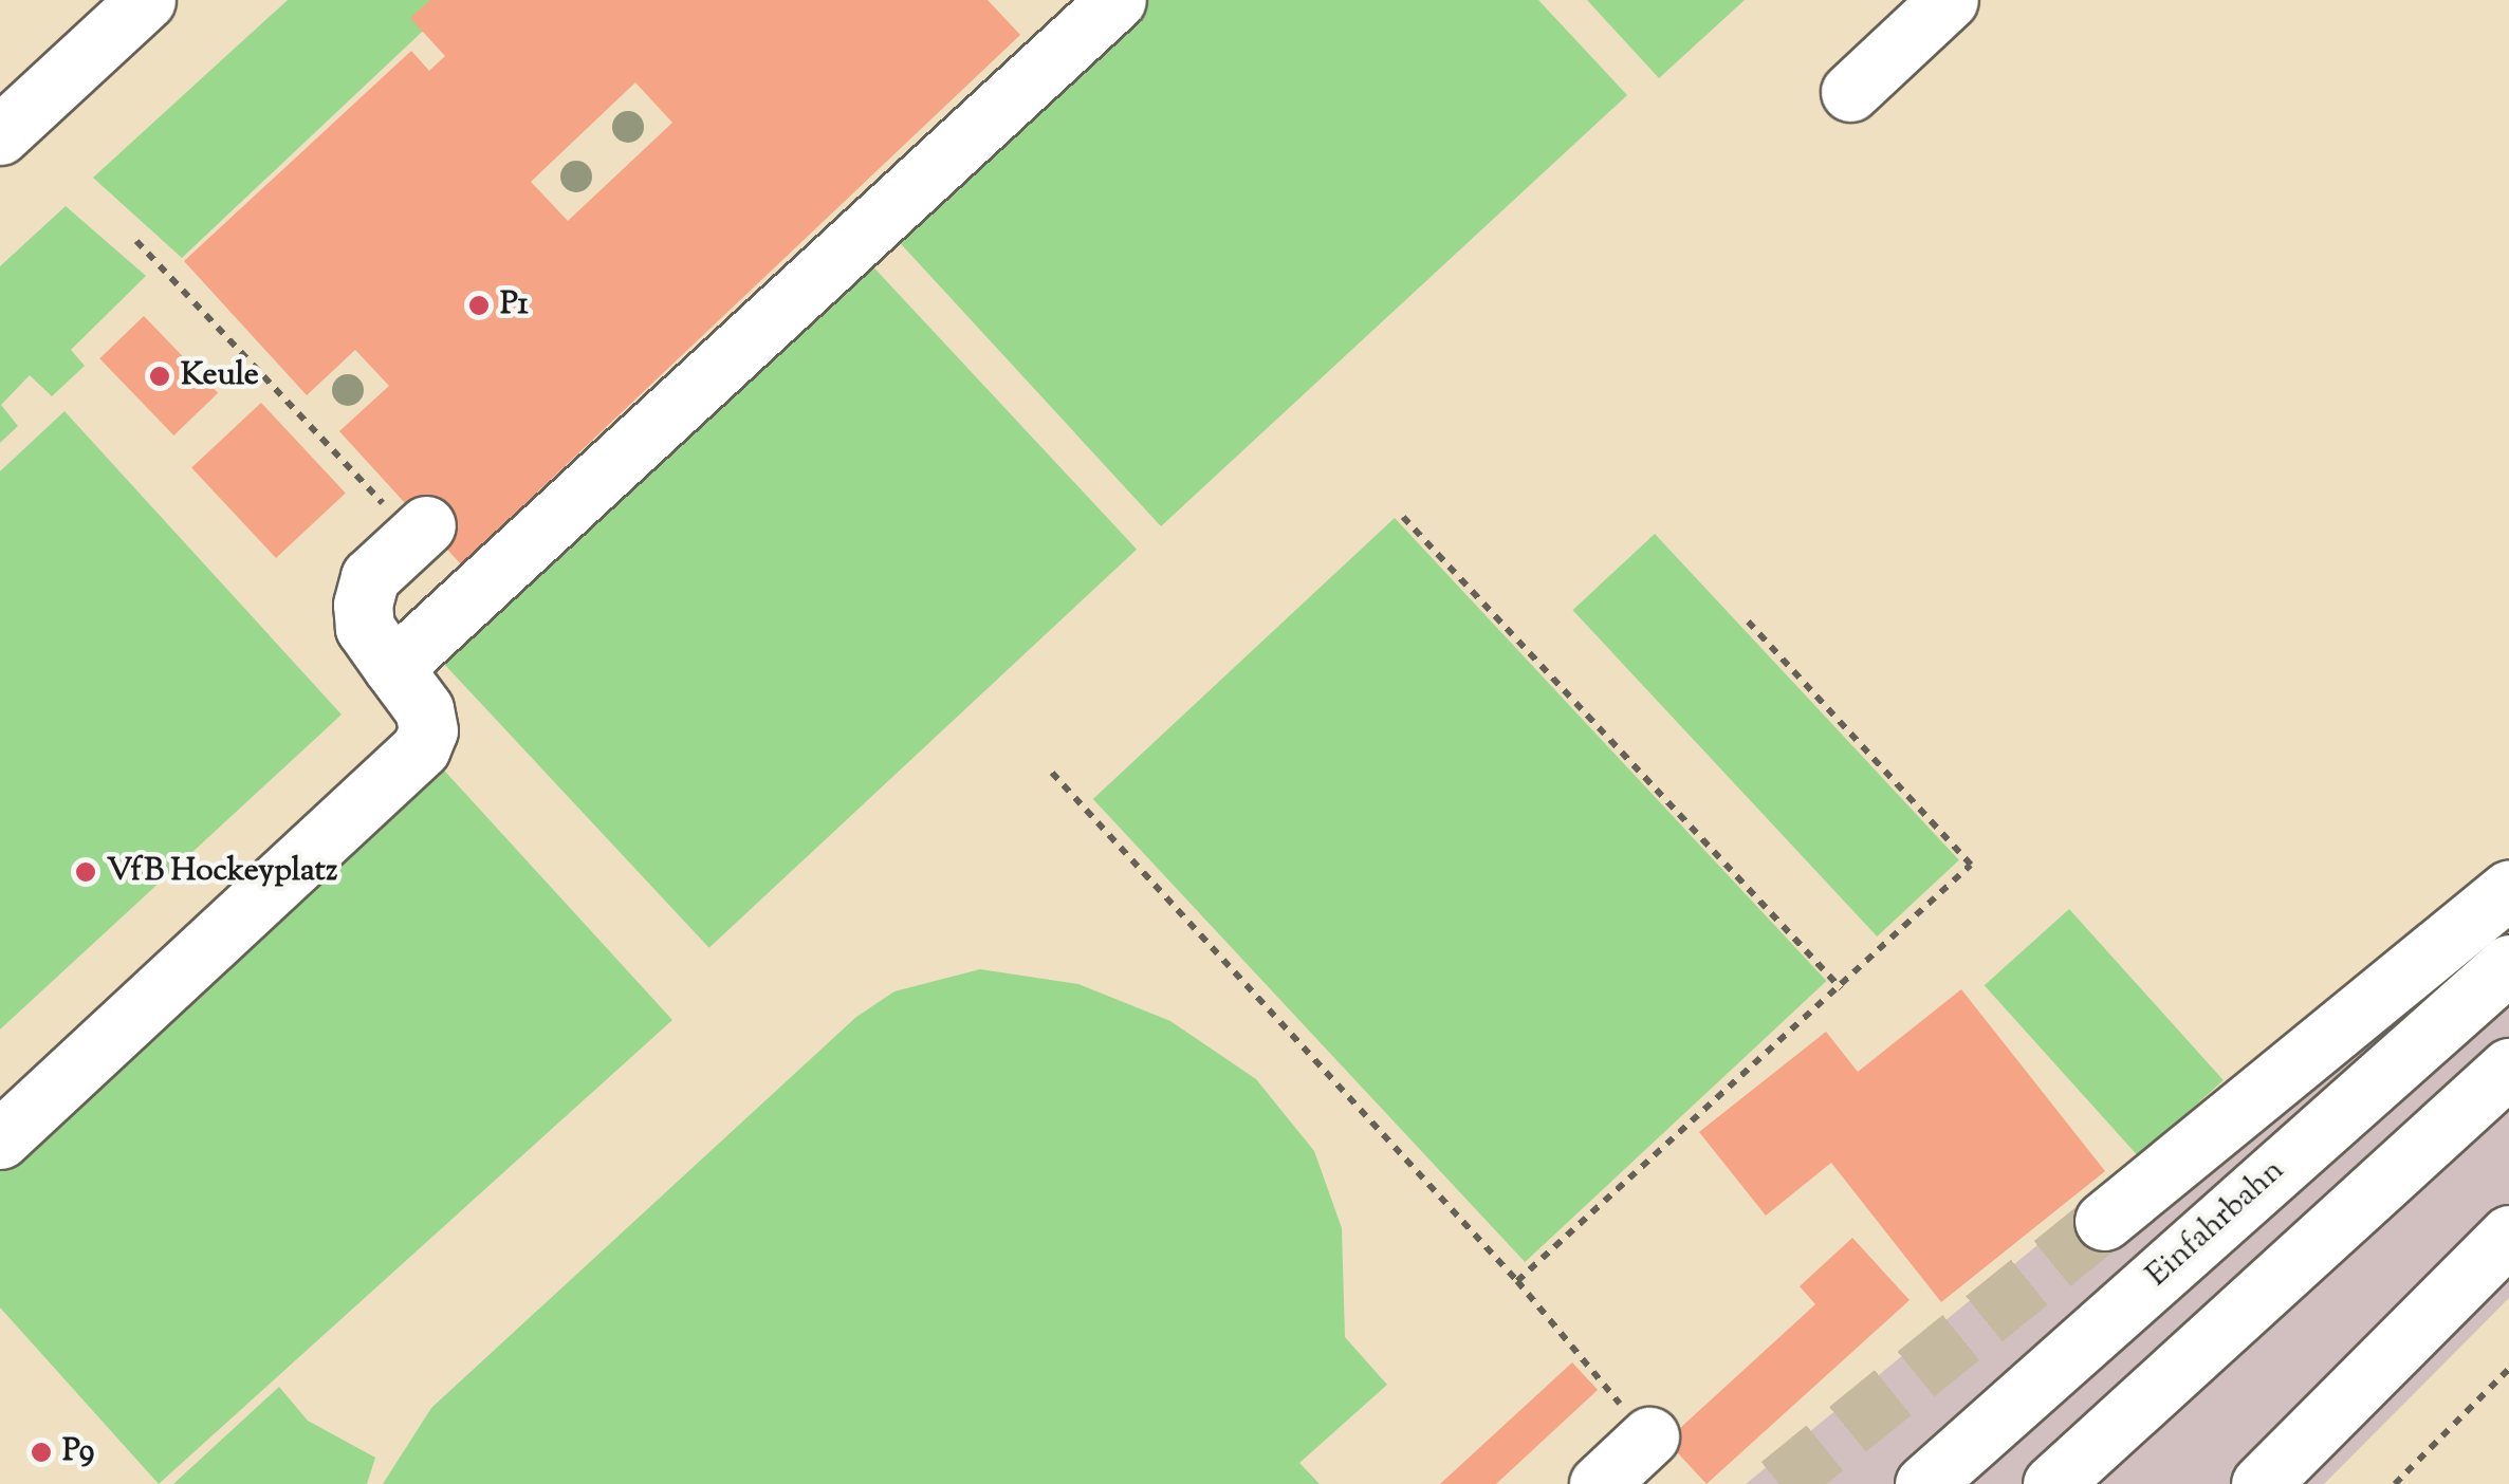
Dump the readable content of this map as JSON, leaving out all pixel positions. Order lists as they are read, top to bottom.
{
  "streets": {
    "street": ["Einfahrbahn"]
  },
  "places": [
    "P1",
    "Keule",
    "VfB Hockeyplatz",
    "P9"
  ]
}
